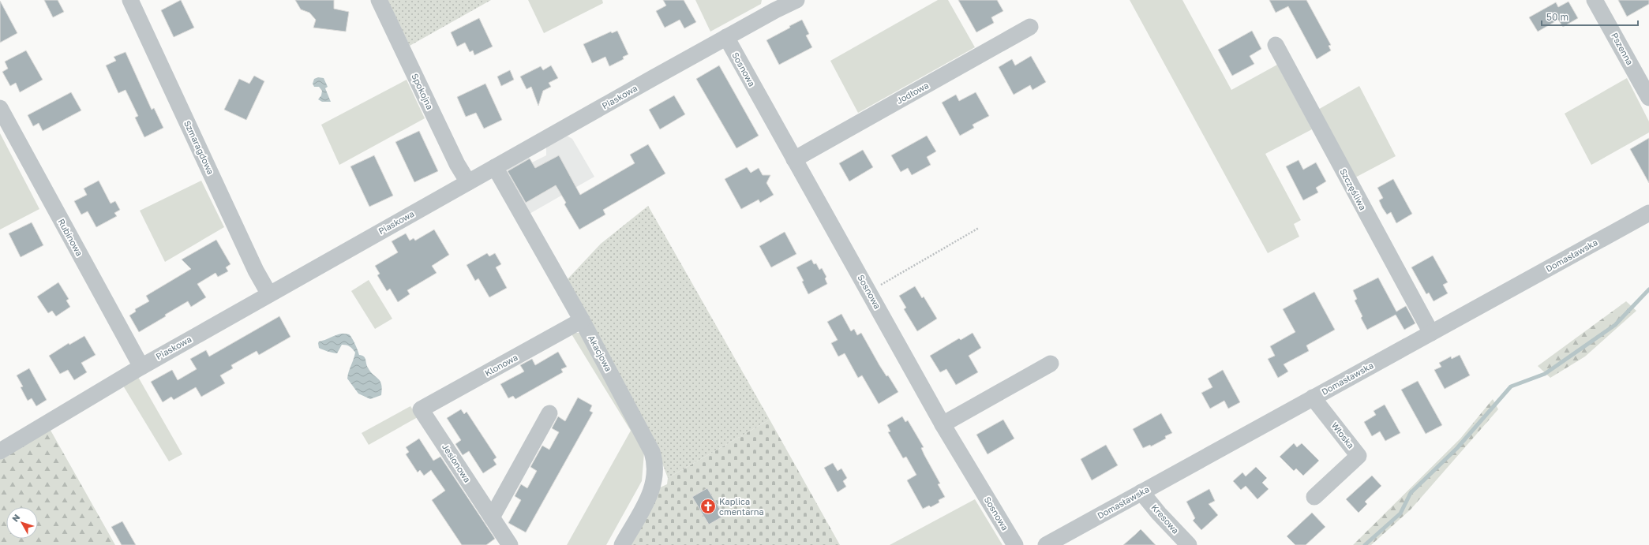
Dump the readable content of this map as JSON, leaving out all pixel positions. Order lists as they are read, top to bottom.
{
  "streets": {
    "street": [
      "Pszenna",
      "Sosnowa",
      "Spokojna",
      "Jodłowa",
      "Piaskowa",
      "Szmaragdowa",
      "Szczęśliwa",
      "Rubinowa",
      "Domasławska",
      "Akacjowa",
      "Klonowa",
      "Włoska",
      "Jesionowa",
      "Kresowa"
    ]
  },
  "crossings": [
    ["Sosnowa", "Jodłowa"],
    ["Sosnowa", "Piaskowa"],
    ["Spokojna", "Piaskowa"],
    ["Piaskowa", "Szmaragdowa"],
    ["Piaskowa", "Rubinowa"],
    ["Piaskowa", "Akacjowa"],
    ["Szczęśliwa", "Domasławska"],
    ["Domasławska", "Włoska"],
    ["Domasławska", "Kresowa"],
    ["Akacjowa", "Klonowa"],
    ["Klonowa", "Jesionowa"]
  ],
  "places": {
    "church": ["Kaplica cmentarna"]
  },
  "scale_bar": "50 m",
  "north": "top left"
}
